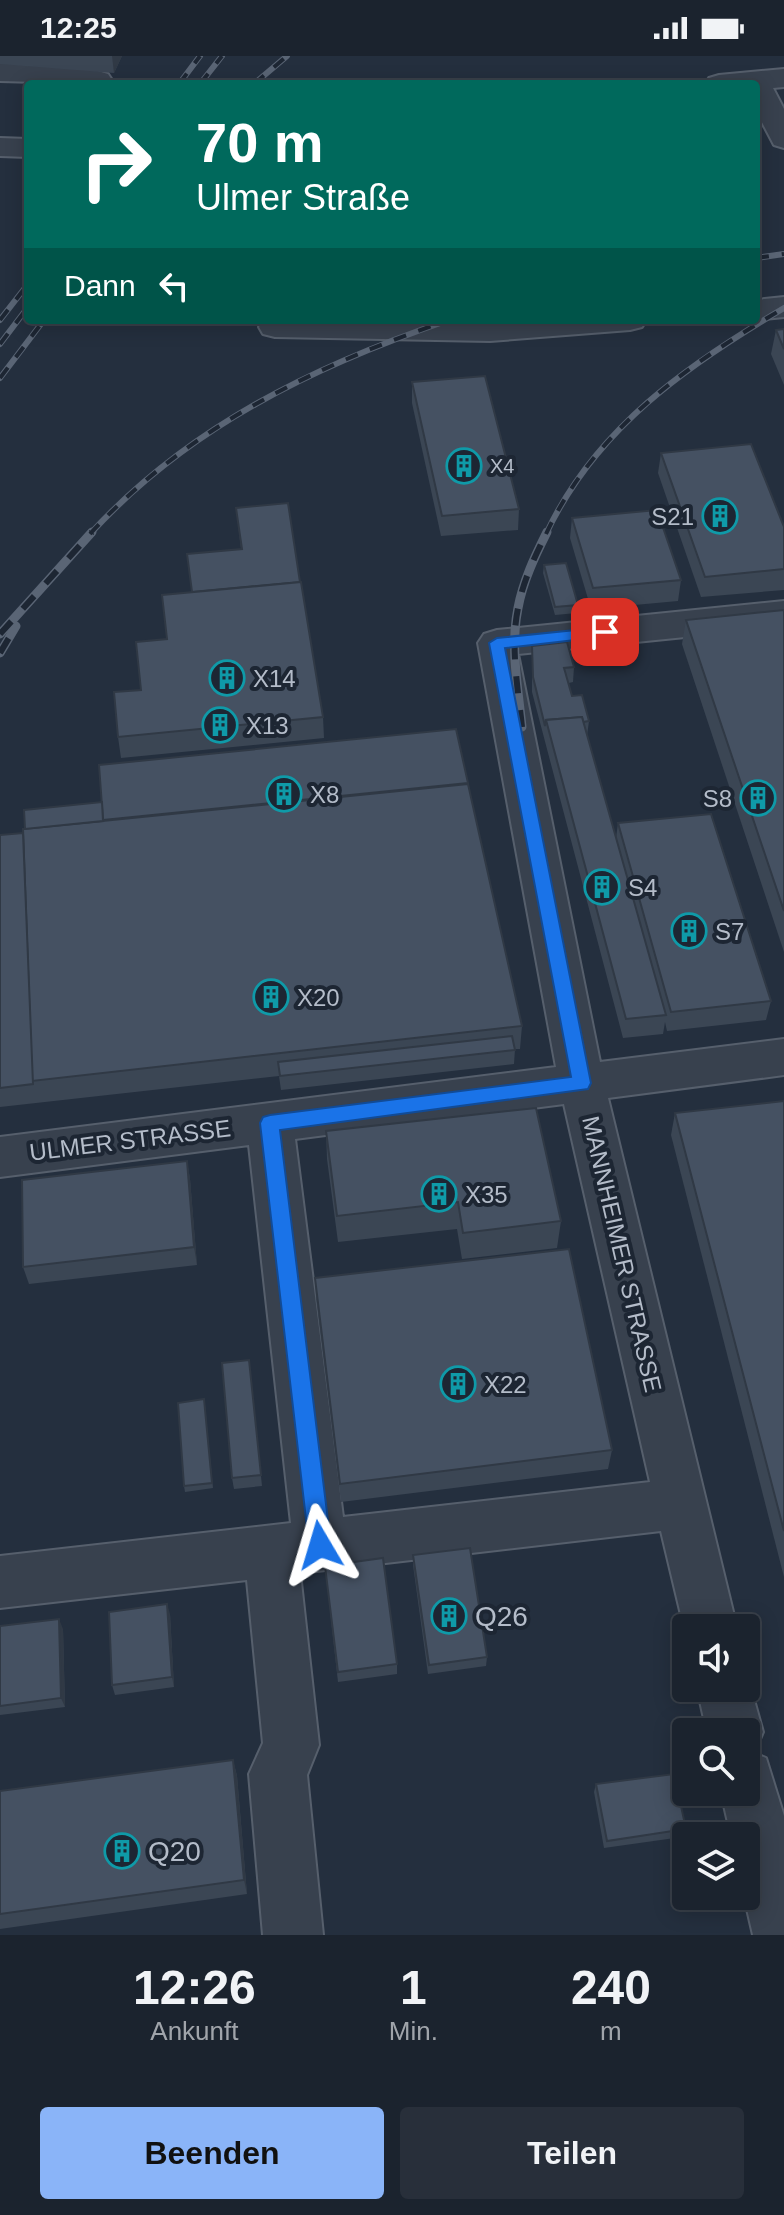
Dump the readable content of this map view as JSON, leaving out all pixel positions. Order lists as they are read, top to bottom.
{
  "streets": {
    "lane": ["ULMER STRASSE", "MANNHEIMER STRASSE"]
  },
  "crossings": [
    ["ULMER STRASSE", "MANNHEIMER STRASSE"]
  ],
  "places": {
    "building": [
      "X4",
      "S21",
      "X14",
      "X13",
      "X8",
      "S8",
      "S4",
      "S7",
      "X20",
      "X35",
      "X22",
      "Q26",
      "Q20"
    ]
  },
  "page": {
    "status": "12:25",
    "turn": ["70 m", "Ulmer Straße"],
    "then": "Dann",
    "eta": [
      "12:26",
      "Ankunft",
      "1",
      "Min.",
      "240",
      "m"
    ],
    "buttons": ["Beenden", "Teilen"]
  }
}
